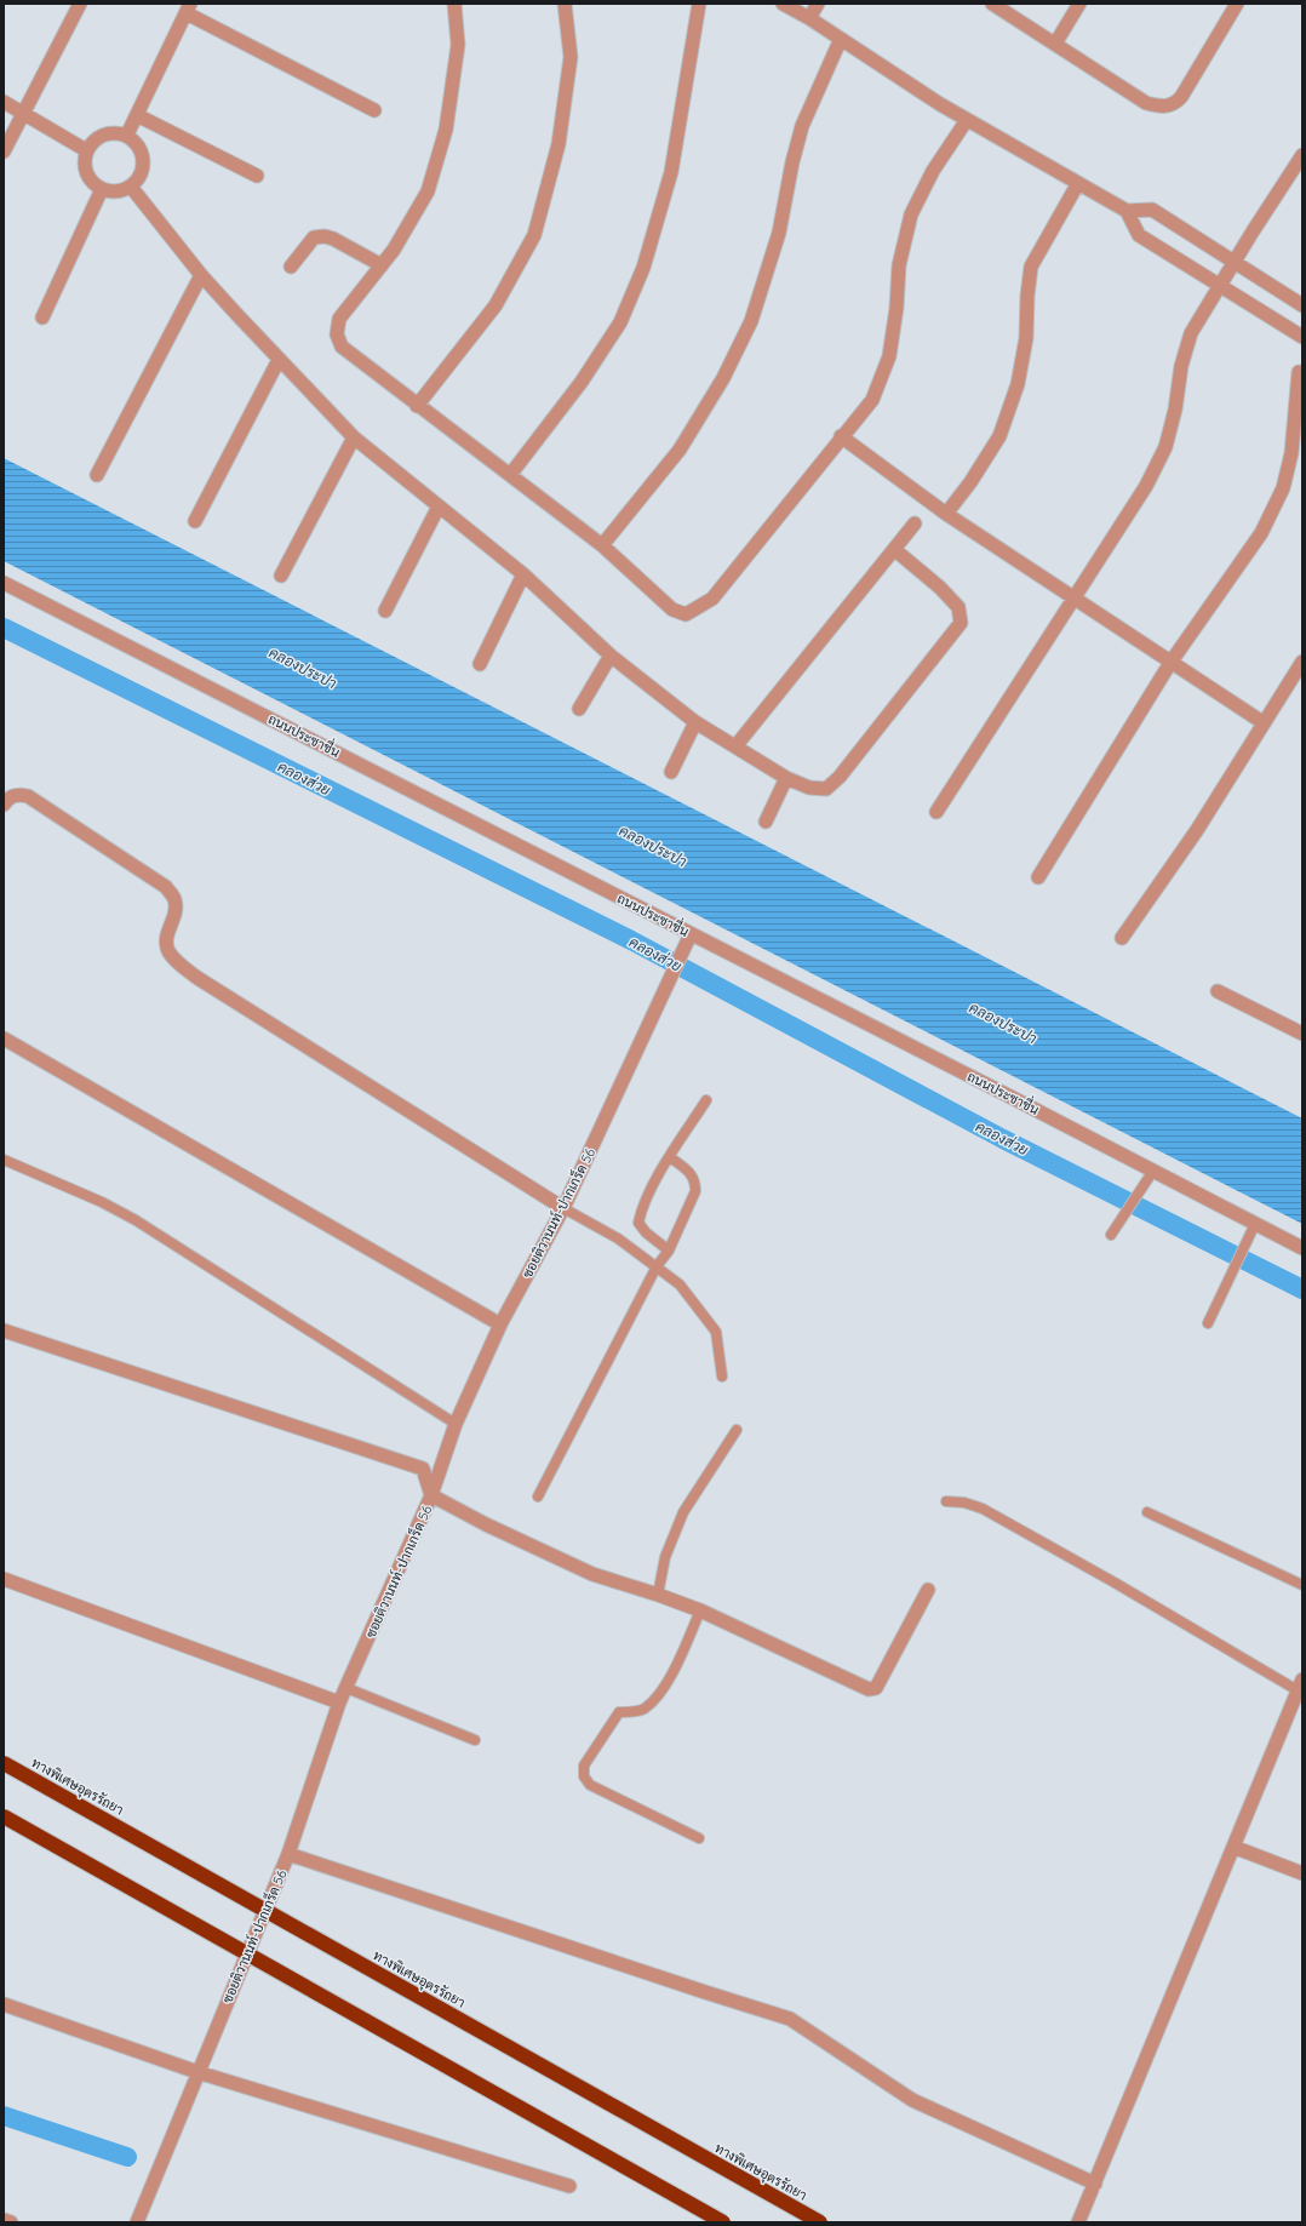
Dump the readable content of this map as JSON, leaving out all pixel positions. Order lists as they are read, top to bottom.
{
  "streets": {
    "highway": ["ทางพิเศษอุดรรัถยา"],
    "street": ["ถนนประชาชื่น", "ซอยติวานนท์-ปากเกร็ด 56"]
  },
  "crossings": [
    ["ถนนประชาชื่น", "ซอยติวานนท์-ปากเกร็ด 56"]
  ],
  "water": ["คลองประปา", "คลองส่วย"]
}
